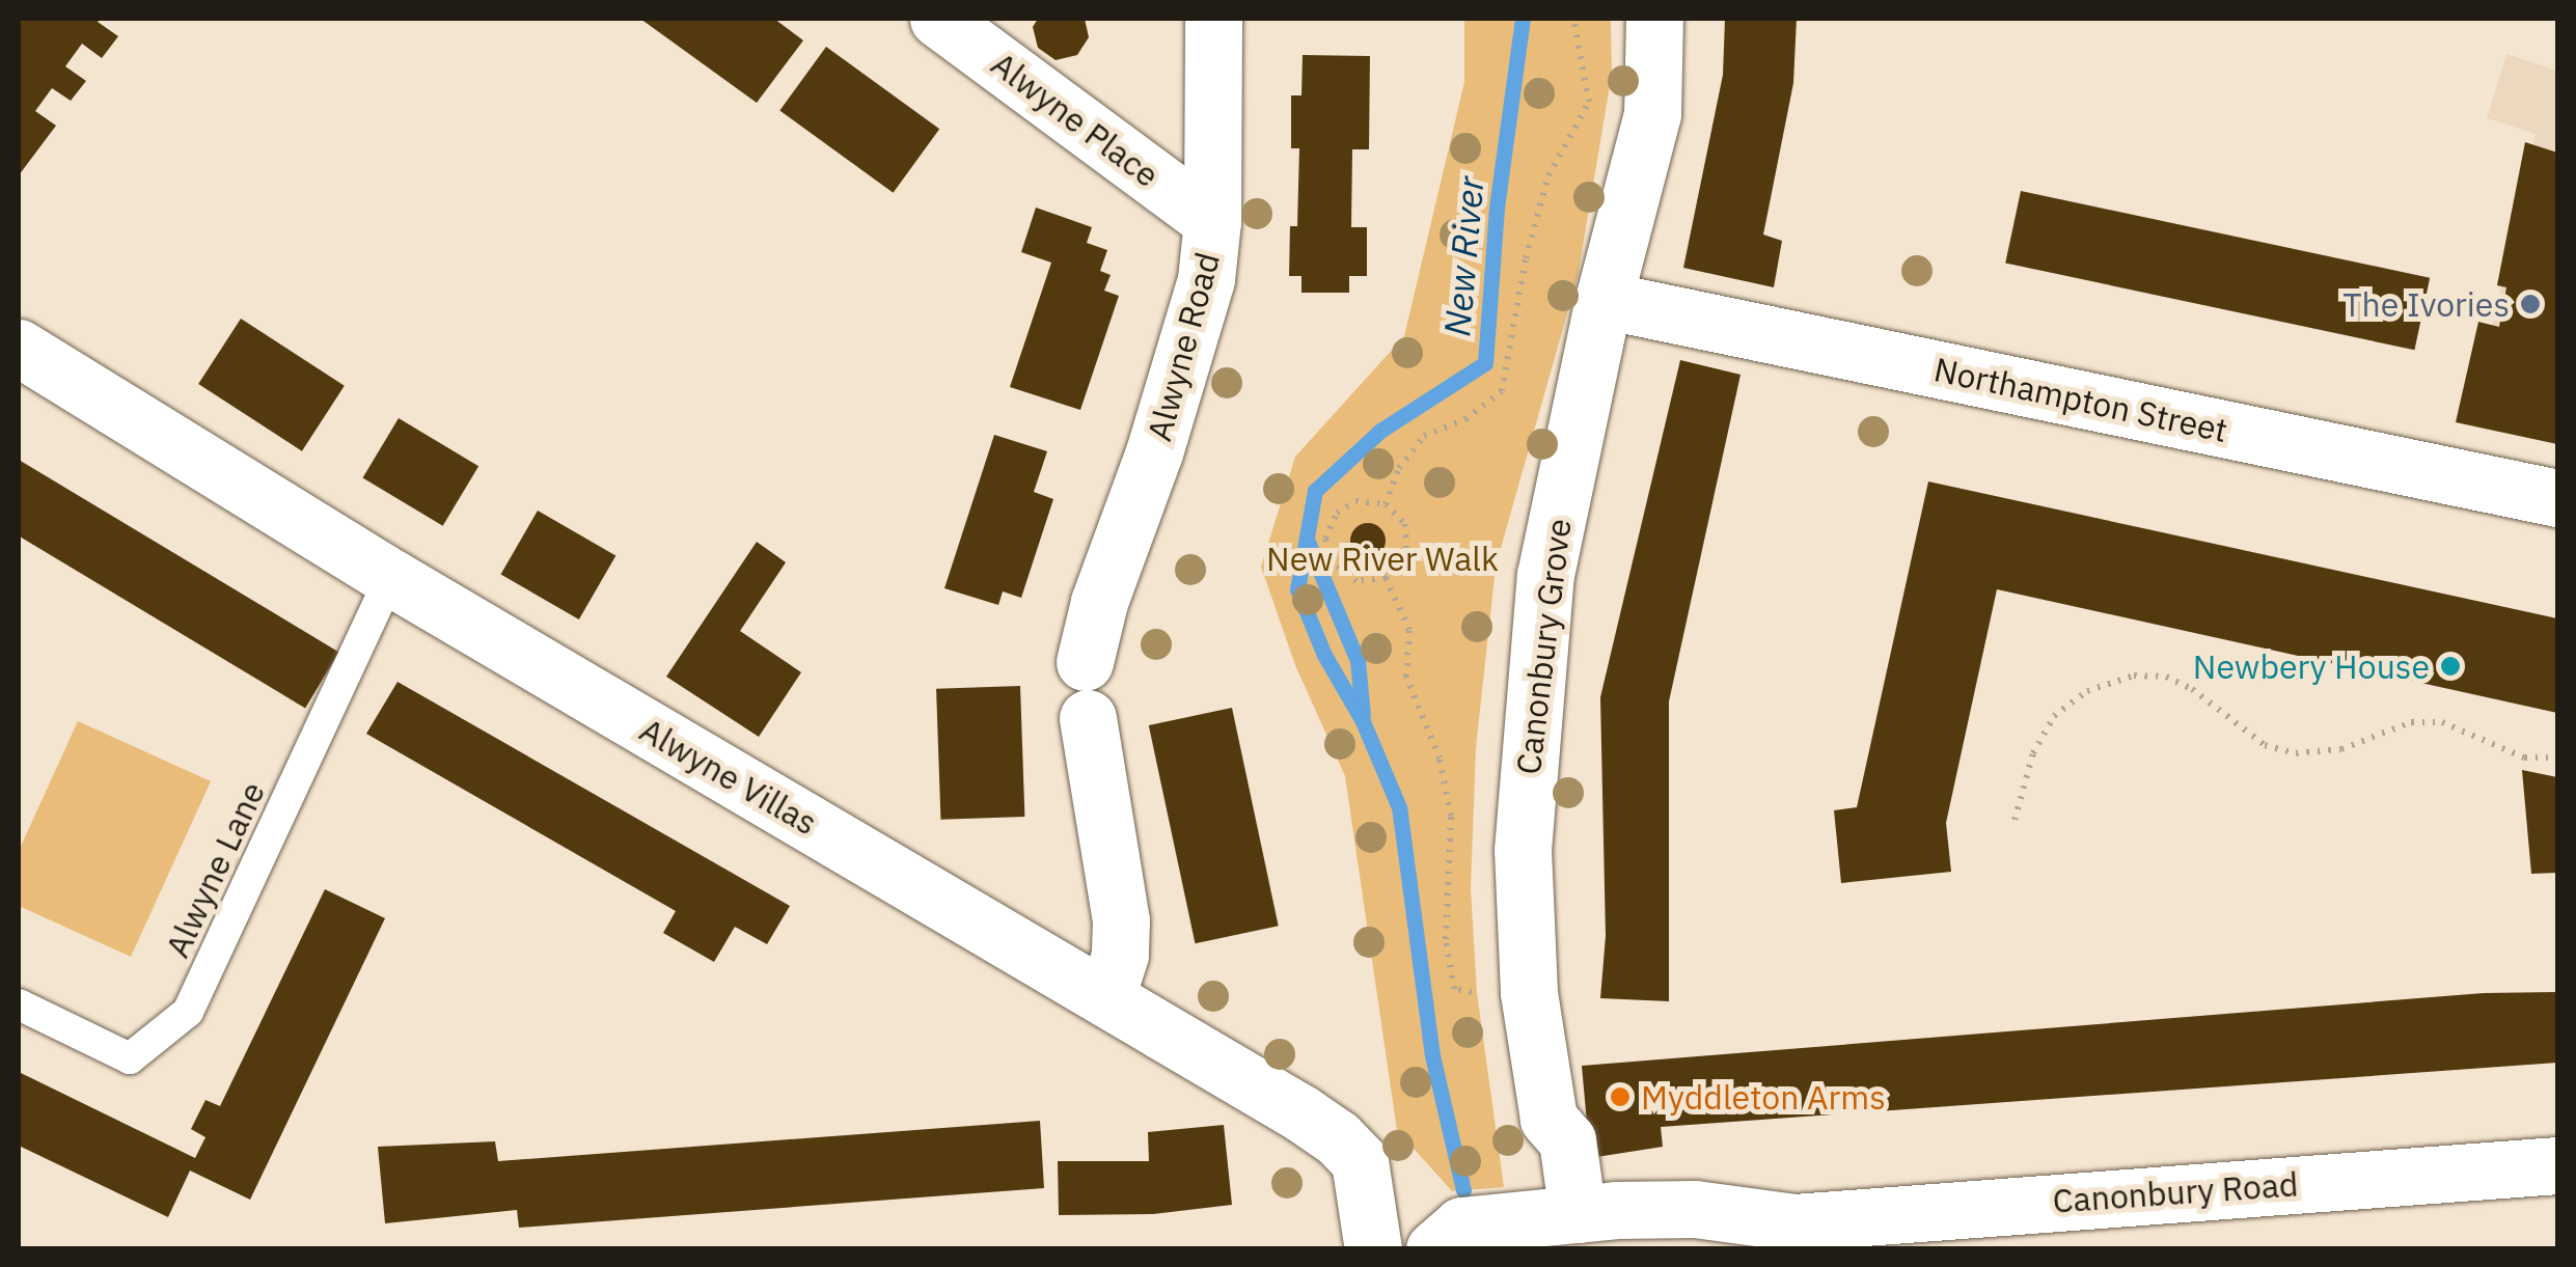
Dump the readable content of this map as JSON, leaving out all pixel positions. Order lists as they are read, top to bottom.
{
  "streets": {
    "street": [
      "Alwyne Place",
      "Alwyne Road",
      "Northampton Street",
      "Canonbury Grove",
      "Alwyne Villas",
      "Canonbury Road"
    ],
    "lane": ["Alwyne Lane"]
  },
  "crossings": [
    ["Alwyne Place", "Alwyne Road"],
    ["Northampton Street", "Canonbury Grove"],
    ["Canonbury Grove", "Canonbury Road"],
    ["Alwyne Villas", "Alwyne Lane"]
  ],
  "water": ["New River"],
  "parks": ["New River Walk"],
  "places": ["The Ivories", "Newbery House", "Myddleton Arms"]
}
